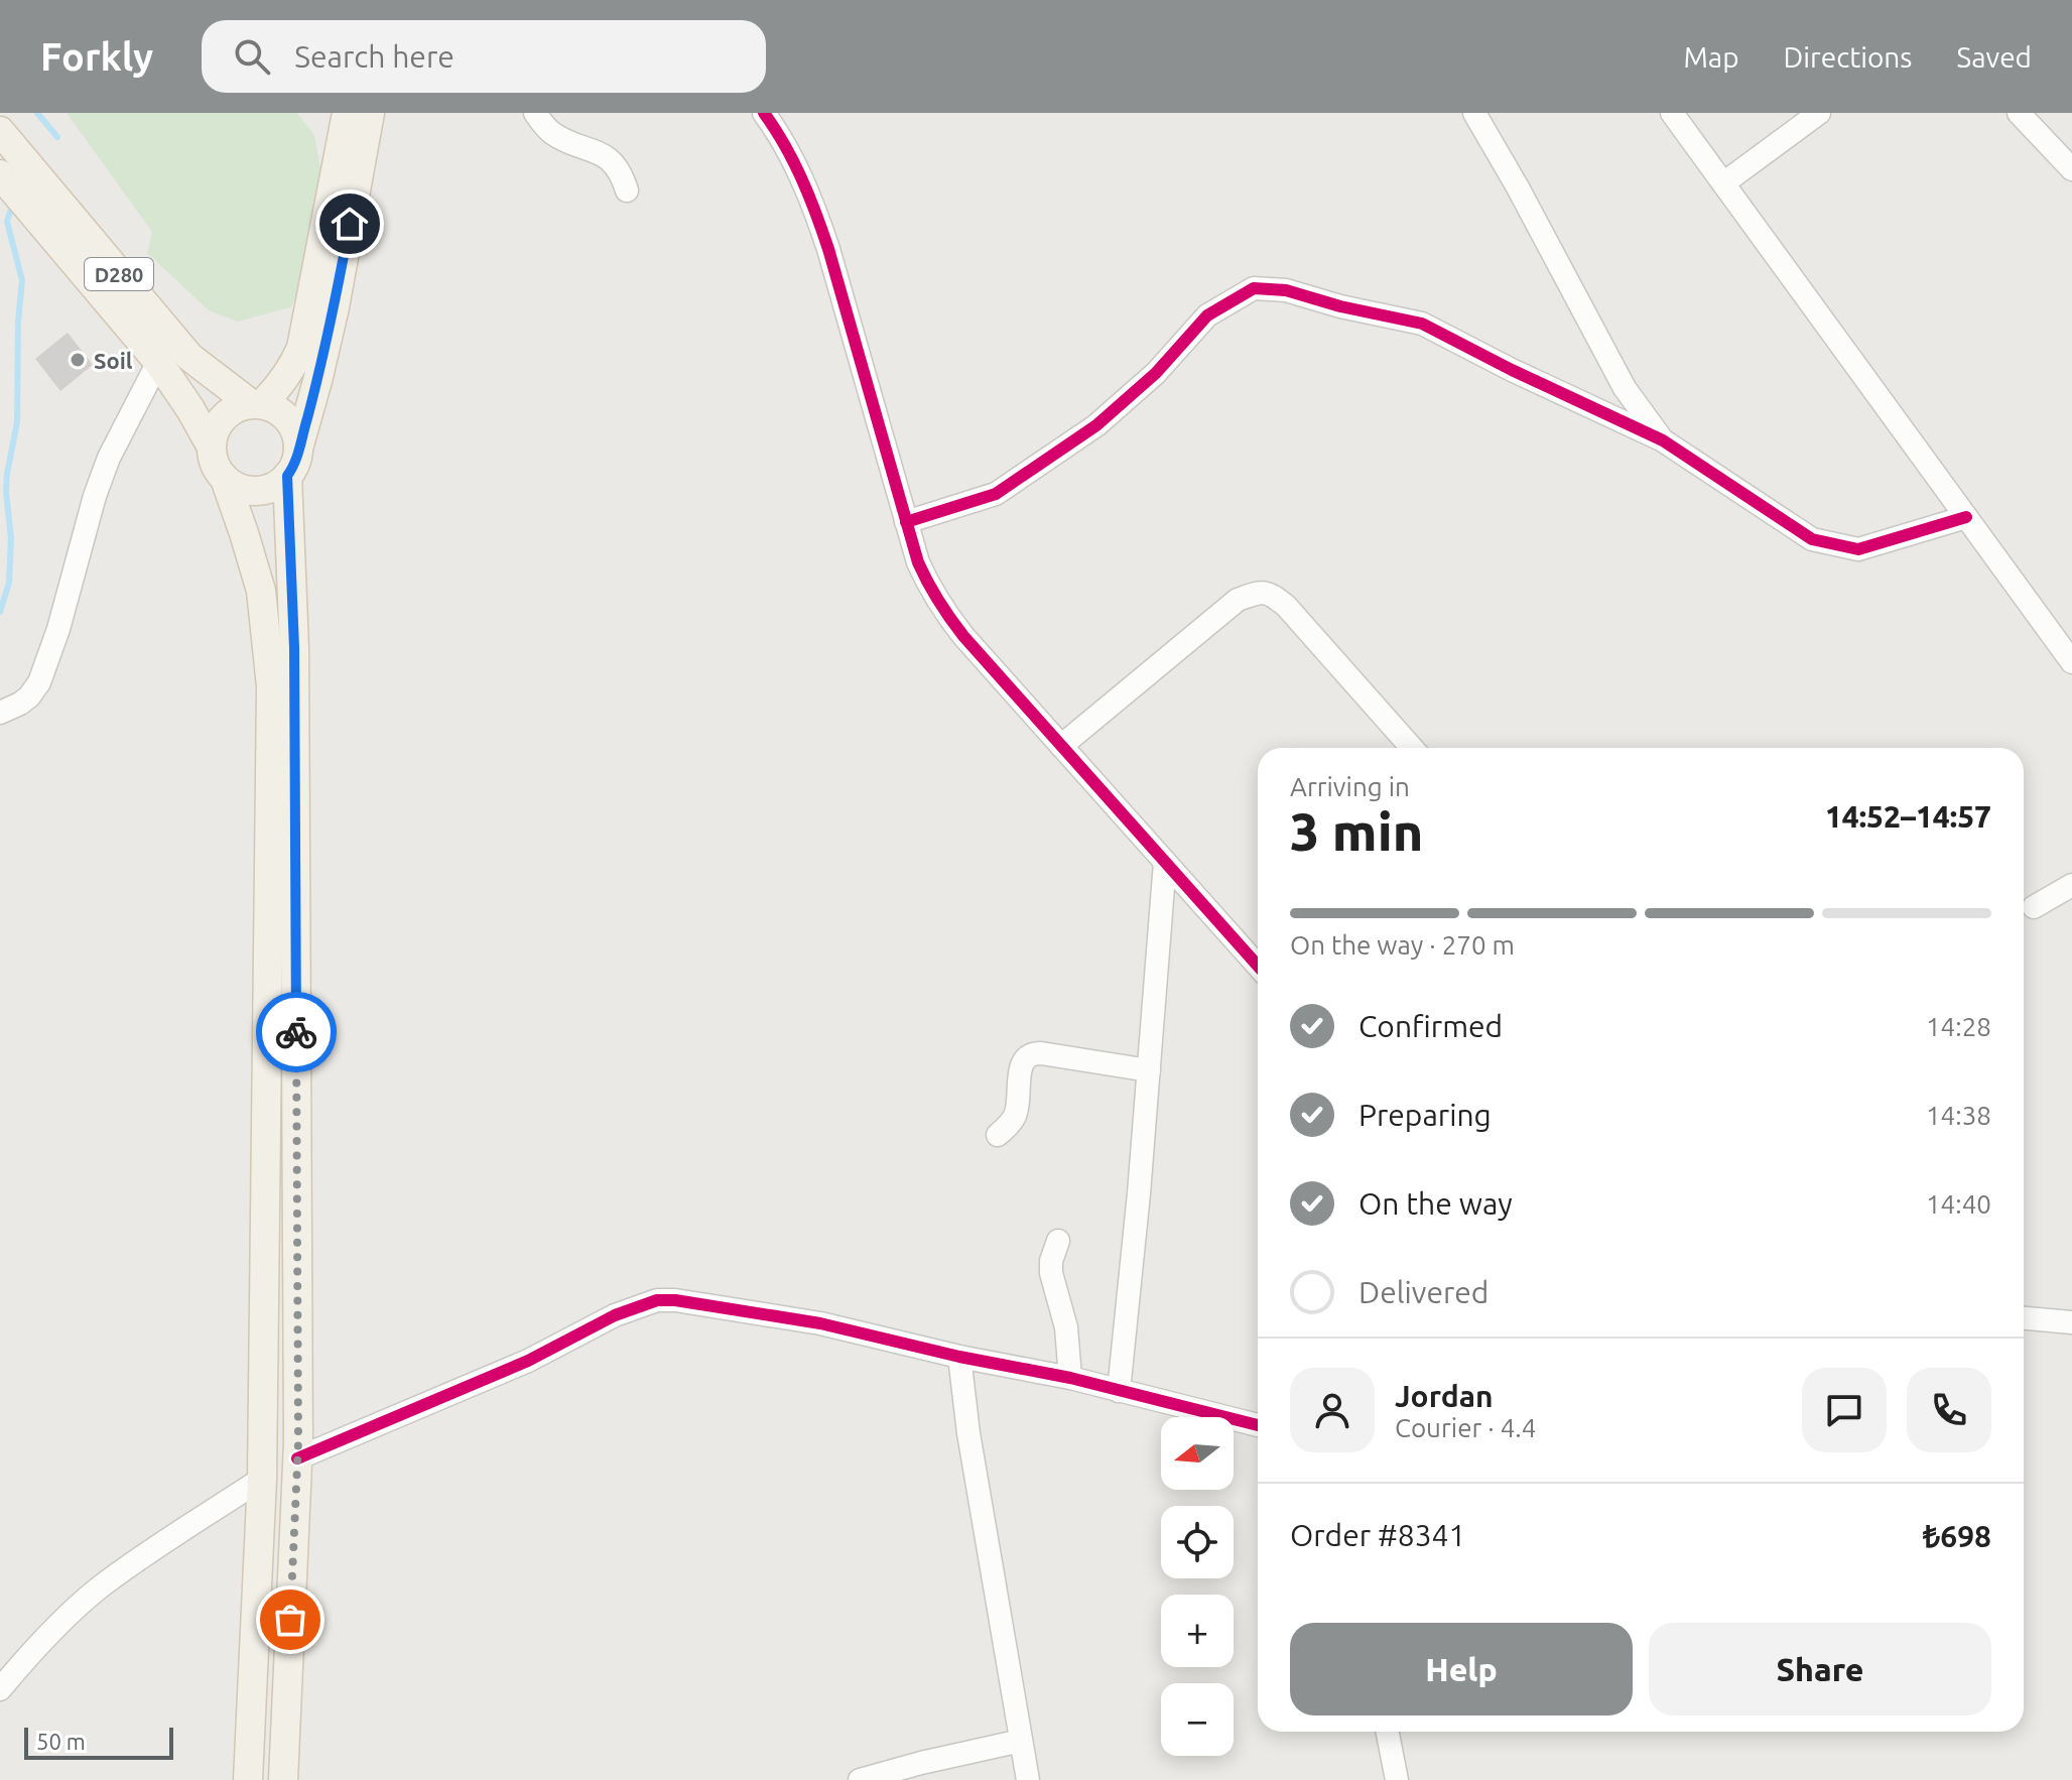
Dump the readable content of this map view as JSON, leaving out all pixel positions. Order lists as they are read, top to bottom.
{
  "streets": {
    "main road": ["D280"]
  },
  "places": ["Soil"],
  "scale_bar": "50 m",
  "north": "left",
  "page": {
    "header": "Forkly",
    "search": "Search here",
    "nav": ["Map", "Directions", "Saved"],
    "heading": ["3 min", "Arriving in", "14:52–14:57"],
    "panel": [
      "Jordan",
      "Courier · 4.4",
      "Order #8341",
      "₺698"
    ],
    "bar": "On the way · 270 m",
    "list": [
      ["Confirmed", "14:28"],
      ["Preparing", "14:38"],
      ["On the way", "14:40"],
      "Delivered"
    ],
    "map_buttons": ["+", "−"],
    "buttons": ["Help", "Share"],
    "scale": "50 m"
  }
}
